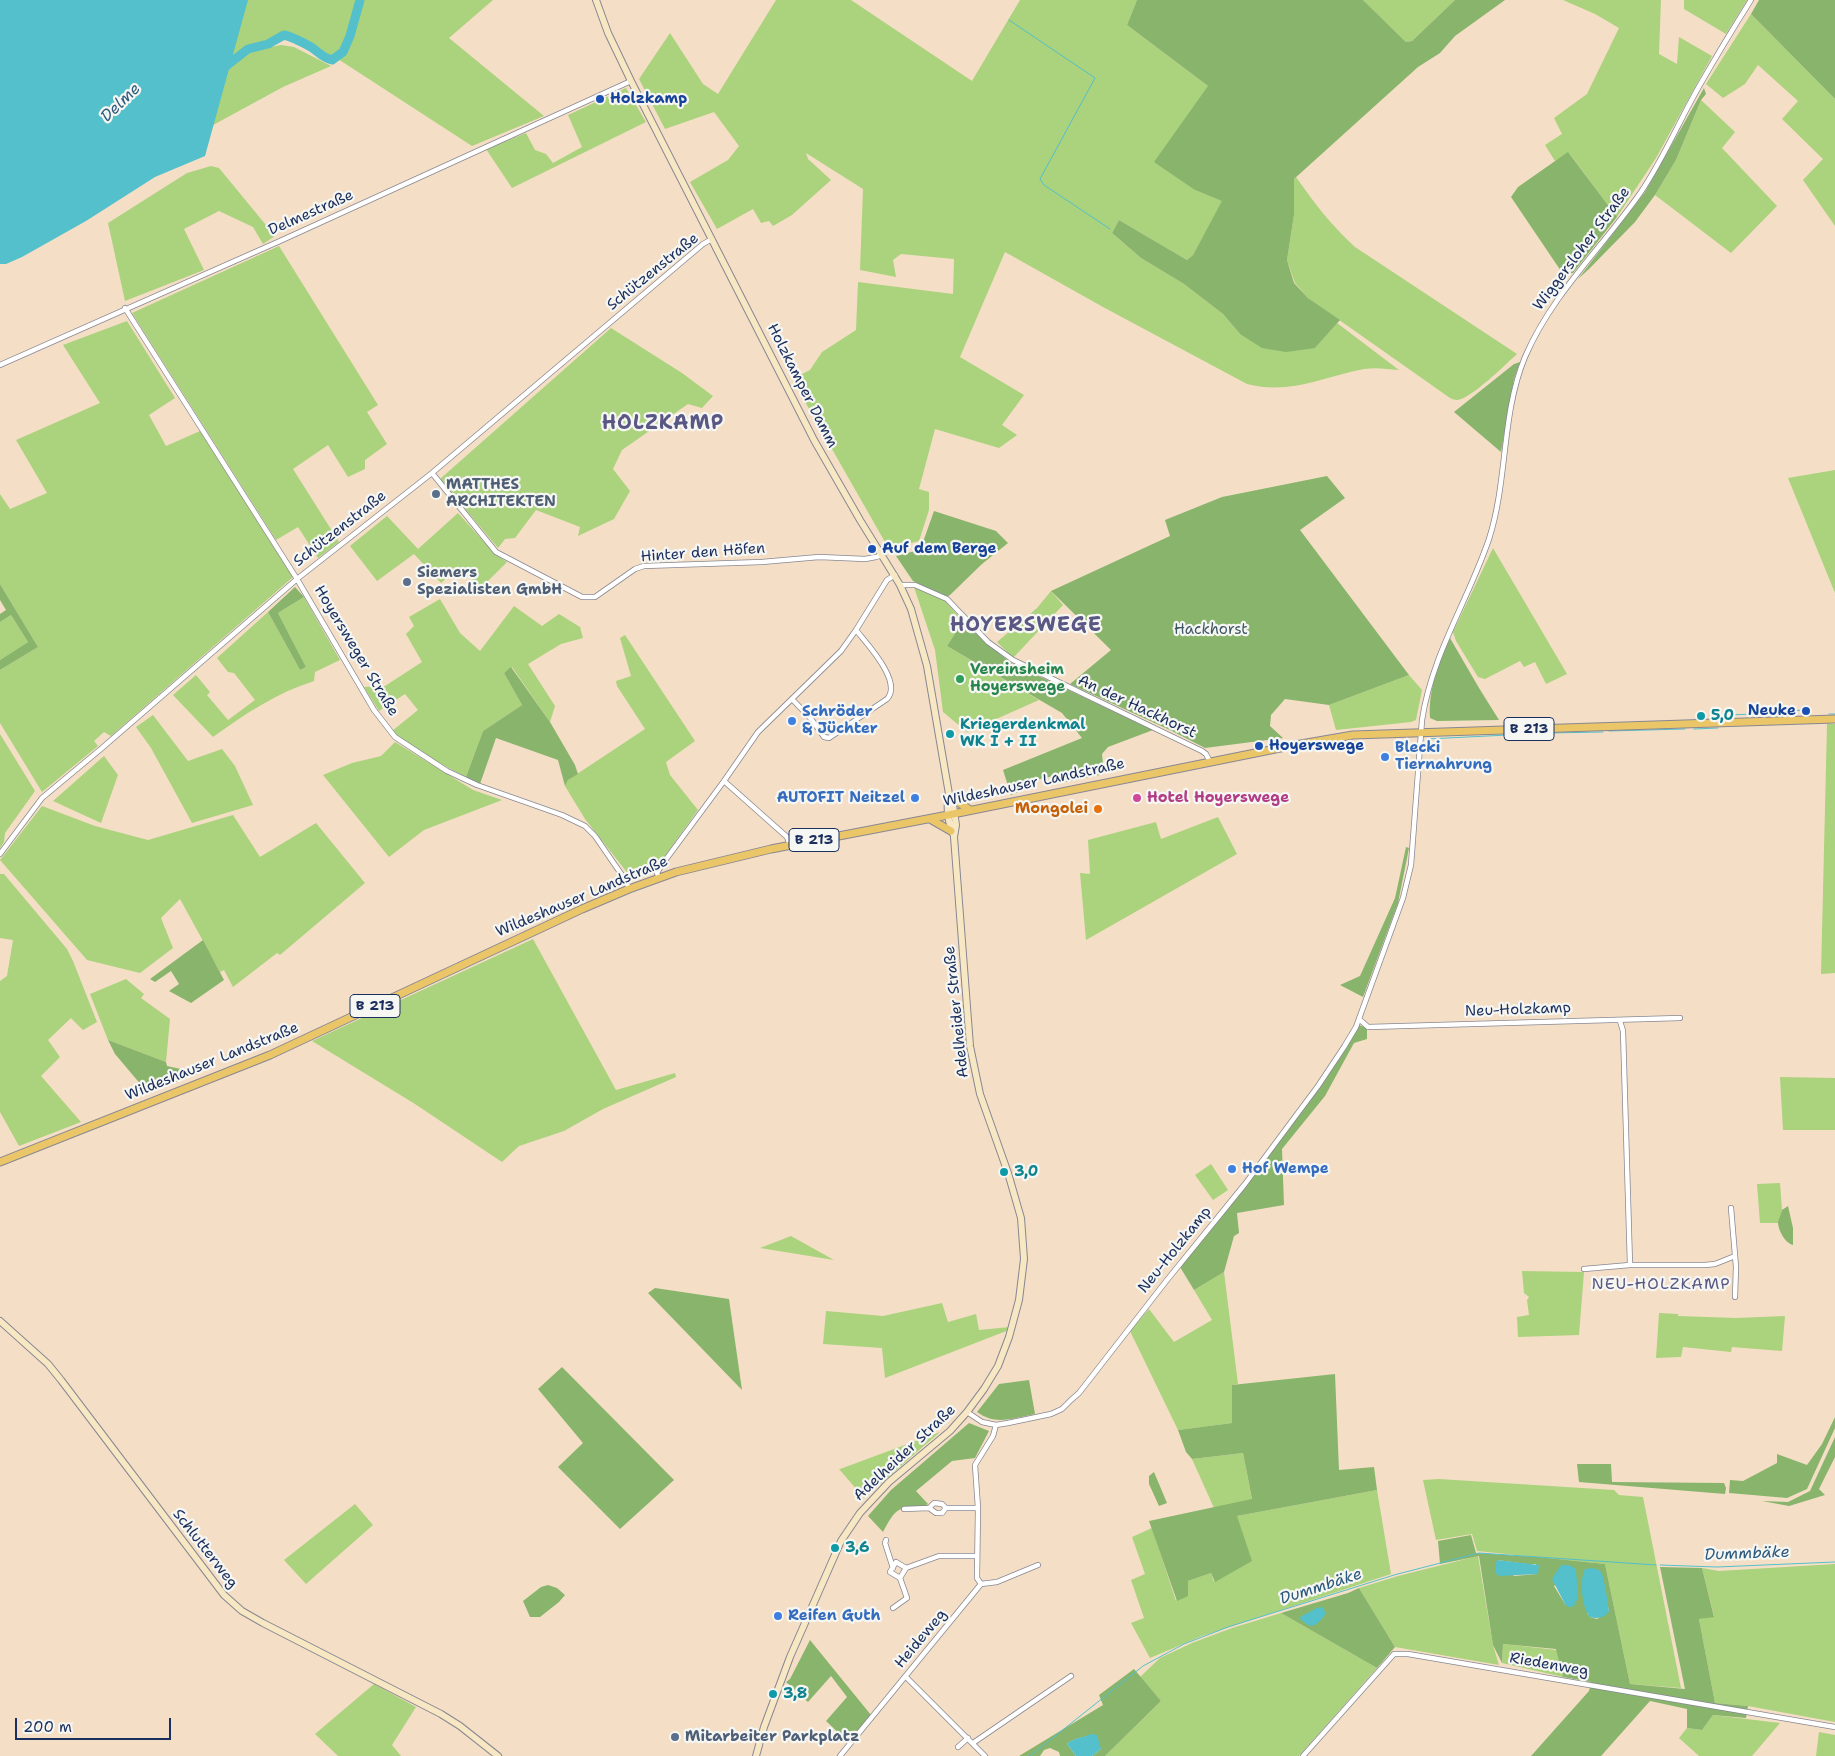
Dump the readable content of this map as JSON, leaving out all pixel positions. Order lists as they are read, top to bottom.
{
  "streets": {
    "main road": ["B 213", "Wildeshauser Landstraße"],
    "street": [
      "Delmestraße",
      "Wiggersloher Straße",
      "Schützenstraße",
      "Holzkamper Damm",
      "Hinter den Höfen",
      "Hoyersweger Straße",
      "An der Hackhorst",
      "Neu-Holzkamp",
      "Adelheider Straße",
      "Schlutterweg",
      "Heideweg",
      "Riedenweg"
    ]
  },
  "crossings": [
    ["Delmestraße", "Holzkamper Damm"],
    ["Delmestraße", "Hoyersweger Straße"],
    ["Wiggersloher Straße", "Wildeshauser Landstraße"],
    ["Wiggersloher Straße", "Neu-Holzkamp"],
    ["Schützenstraße", "Holzkamper Damm"],
    ["Schützenstraße", "Hinter den Höfen"],
    ["Schützenstraße", "Hoyersweger Straße"],
    ["Holzkamper Damm", "Hinter den Höfen"],
    ["Holzkamper Damm", "An der Hackhorst"],
    ["Holzkamper Damm", "Wildeshauser Landstraße"],
    ["Holzkamper Damm", "Adelheider Straße"],
    ["Hoyersweger Straße", "Wildeshauser Landstraße"],
    ["An der Hackhorst", "Wildeshauser Landstraße"],
    ["Wildeshauser Landstraße", "Neu-Holzkamp"],
    ["Wildeshauser Landstraße", "Adelheider Straße"],
    ["Neu-Holzkamp", "Adelheider Straße"]
  ],
  "districts": ["HOLZKAMP", "HOYERSWEGE", "NEU-HOLZKAMP"],
  "water": ["Delme", "Dummbäke"],
  "parks": ["Hackhorst"],
  "places": [
    "Holzkamp",
    "MATTHES ARCHITEKTEN",
    "Auf dem Berge",
    "Siemers Spezialisten GmbH",
    "Vereinsheim Hoyerswege",
    "Neuke",
    "5,0",
    "Schröder & Jüchter",
    "Kriegerdenkmal WK I + II",
    "Hoyerswege",
    "Blecki Tiernahrung",
    "AUTOFIT Neitzel",
    "Hotel Hoyerswege",
    "Mongolei",
    "Hof Wempe",
    "3,0",
    "3,6",
    "Reifen Guth",
    "3,8",
    "Mitarbeiter Parkplatz"
  ],
  "scale_bar": "200 m"
}
